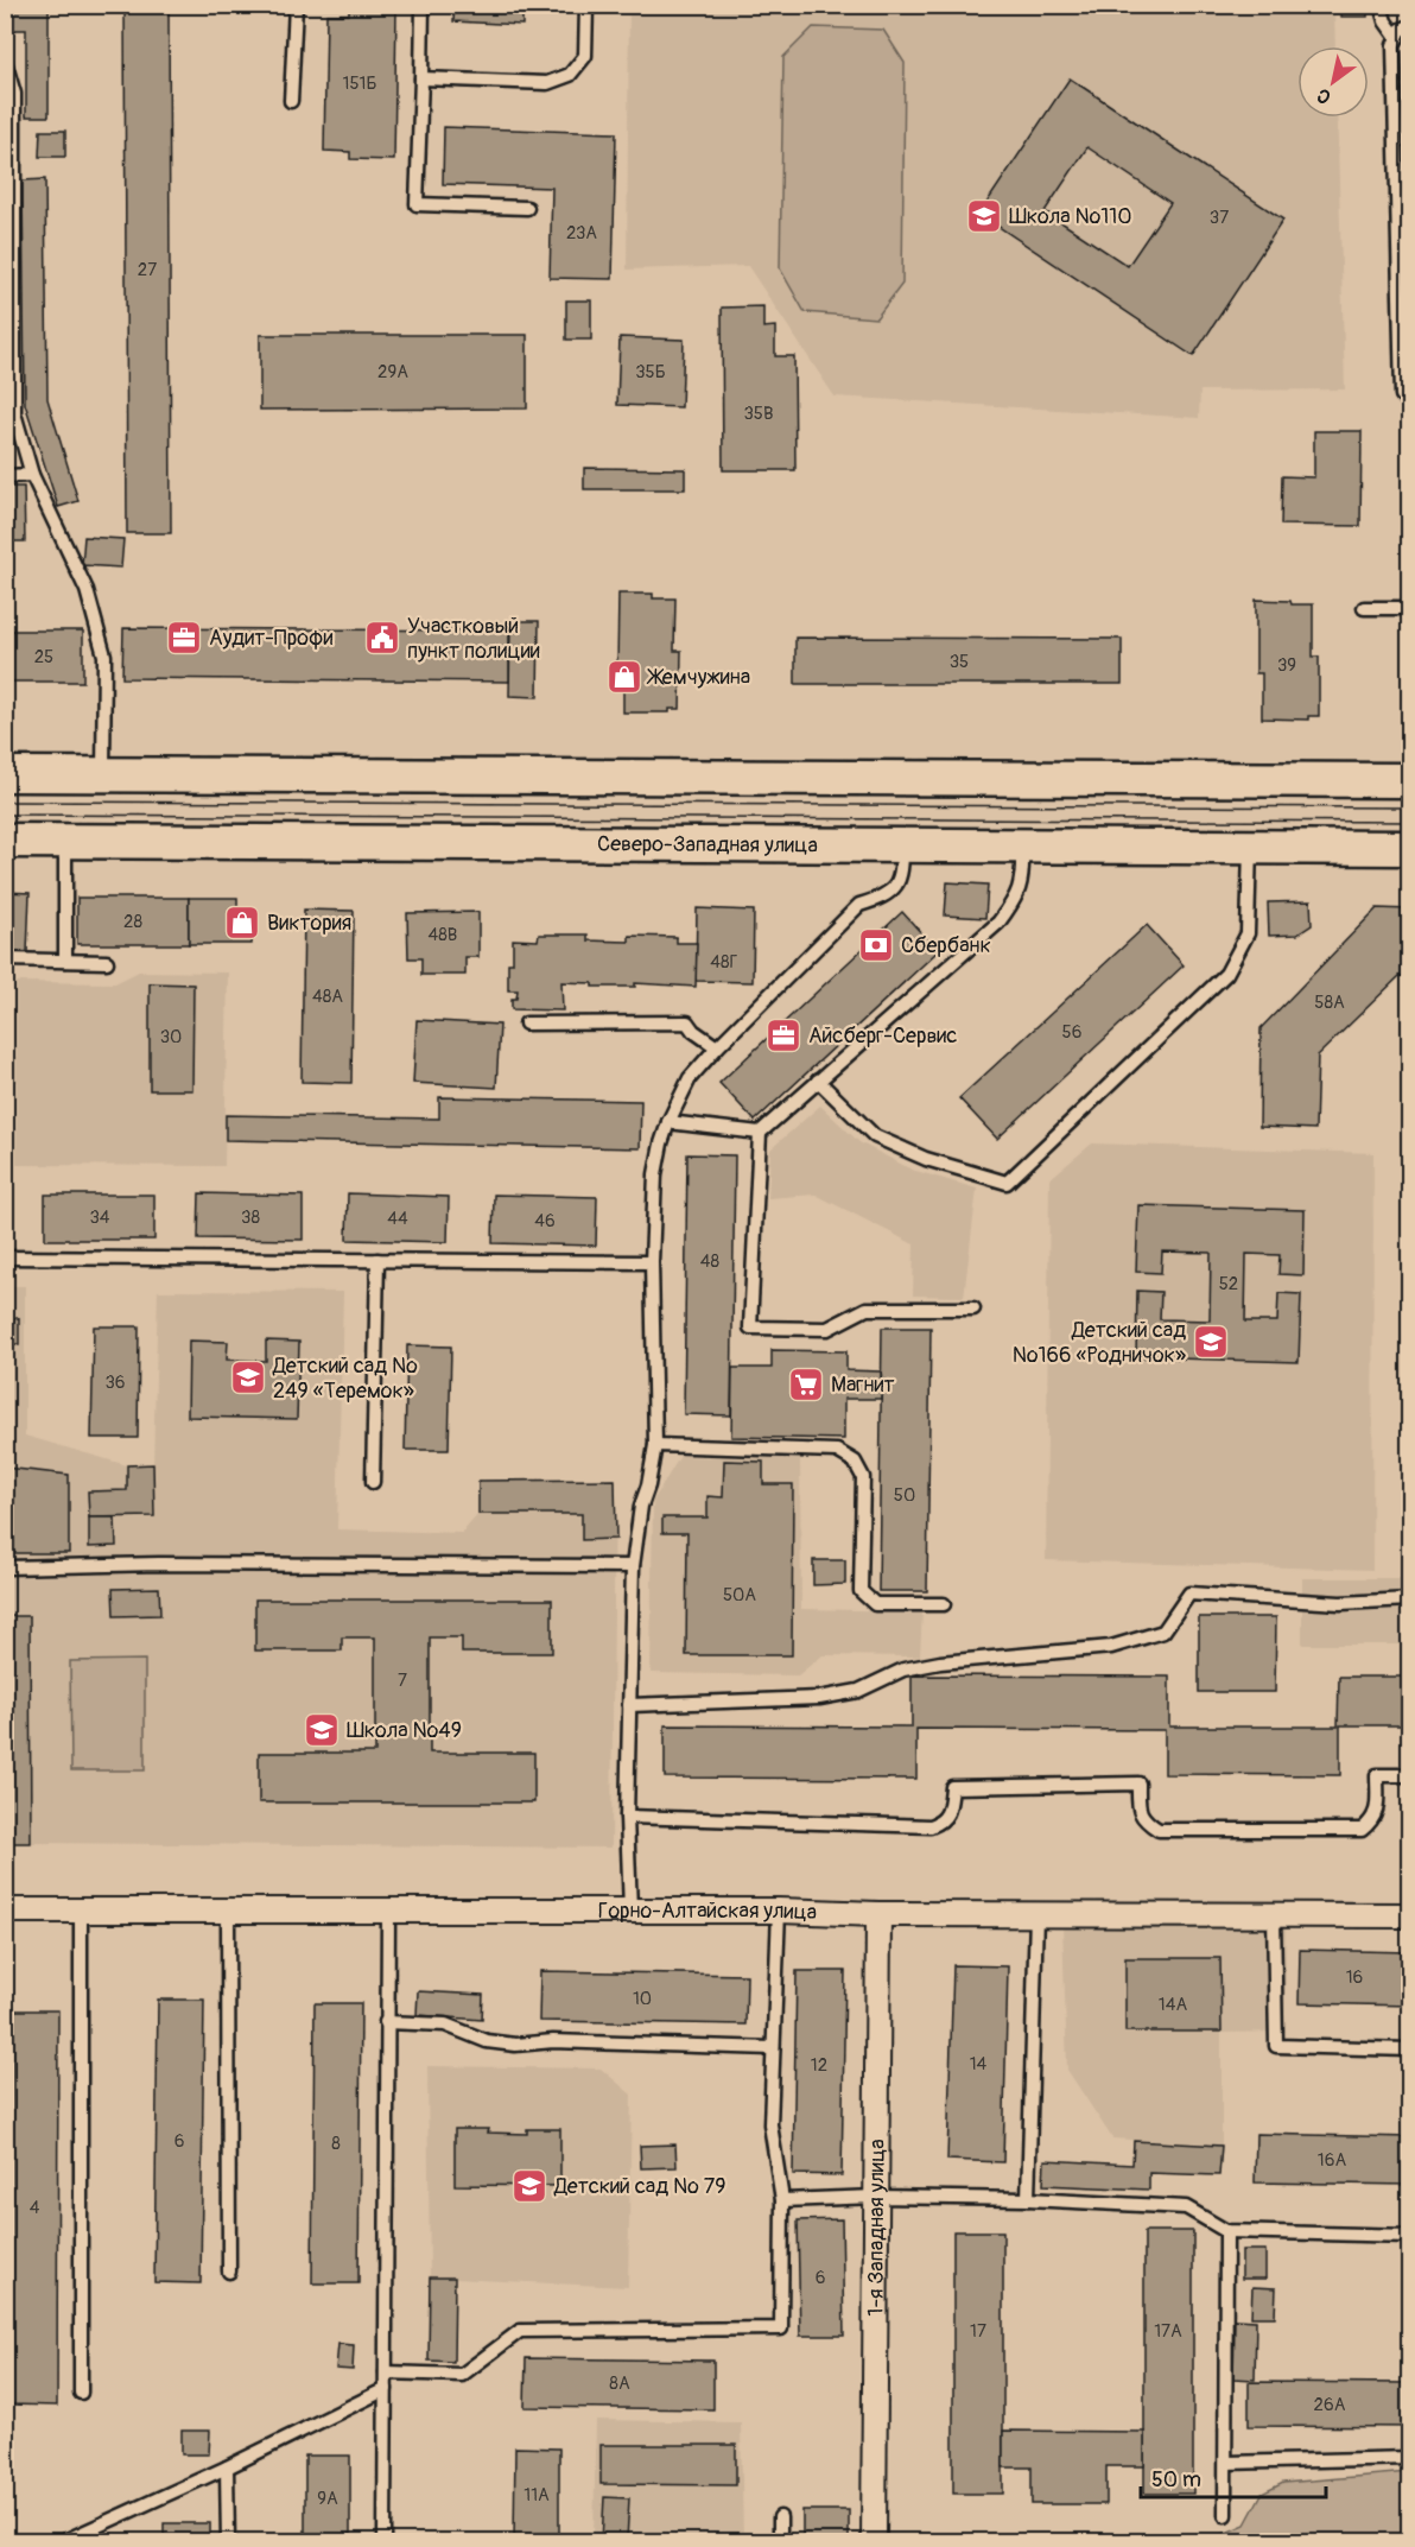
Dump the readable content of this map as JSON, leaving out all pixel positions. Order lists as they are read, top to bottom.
{
  "streets": {
    "main road": ["Северо-Западная улица"],
    "street": ["Горно-Алтайская улица", "1-я Западная улица"]
  },
  "crossings": [
    ["Горно-Алтайская улица", "1-я Западная улица"]
  ],
  "places": {
    "school or university": [
      "Школа №110",
      "Детский сад №166 «Родничок»",
      "Детский сад № 249 «Теремок»",
      "Школа №49",
      "Детский сад № 79"
    ],
    "office": ["Аудит-Профи", "Айсберг-Сервис"],
    "public building": ["Участковый пункт полиции"],
    "shop": ["Жемчужина", "Виктория"],
    "bank": ["Сбербанк"],
    "supermarket": ["Магнит"]
  },
  "house_numbers": [
    "151Б",
    "37",
    "23А",
    "27",
    "29А",
    "35Б",
    "35В",
    "25",
    "35",
    "39",
    "28",
    "48В",
    "48Г",
    "48А",
    "58А",
    "56",
    "30",
    "34",
    "38",
    "44",
    "46",
    "48",
    "52",
    "36",
    "50",
    "50А",
    "7",
    "16",
    "10",
    "14А",
    "14",
    "12",
    "6",
    "8",
    "16А",
    "4",
    "6",
    "17",
    "17А",
    "8А",
    "26А",
    "11А",
    "9А"
  ],
  "scale_bar": "50 m",
  "north": "bottom left"
}
